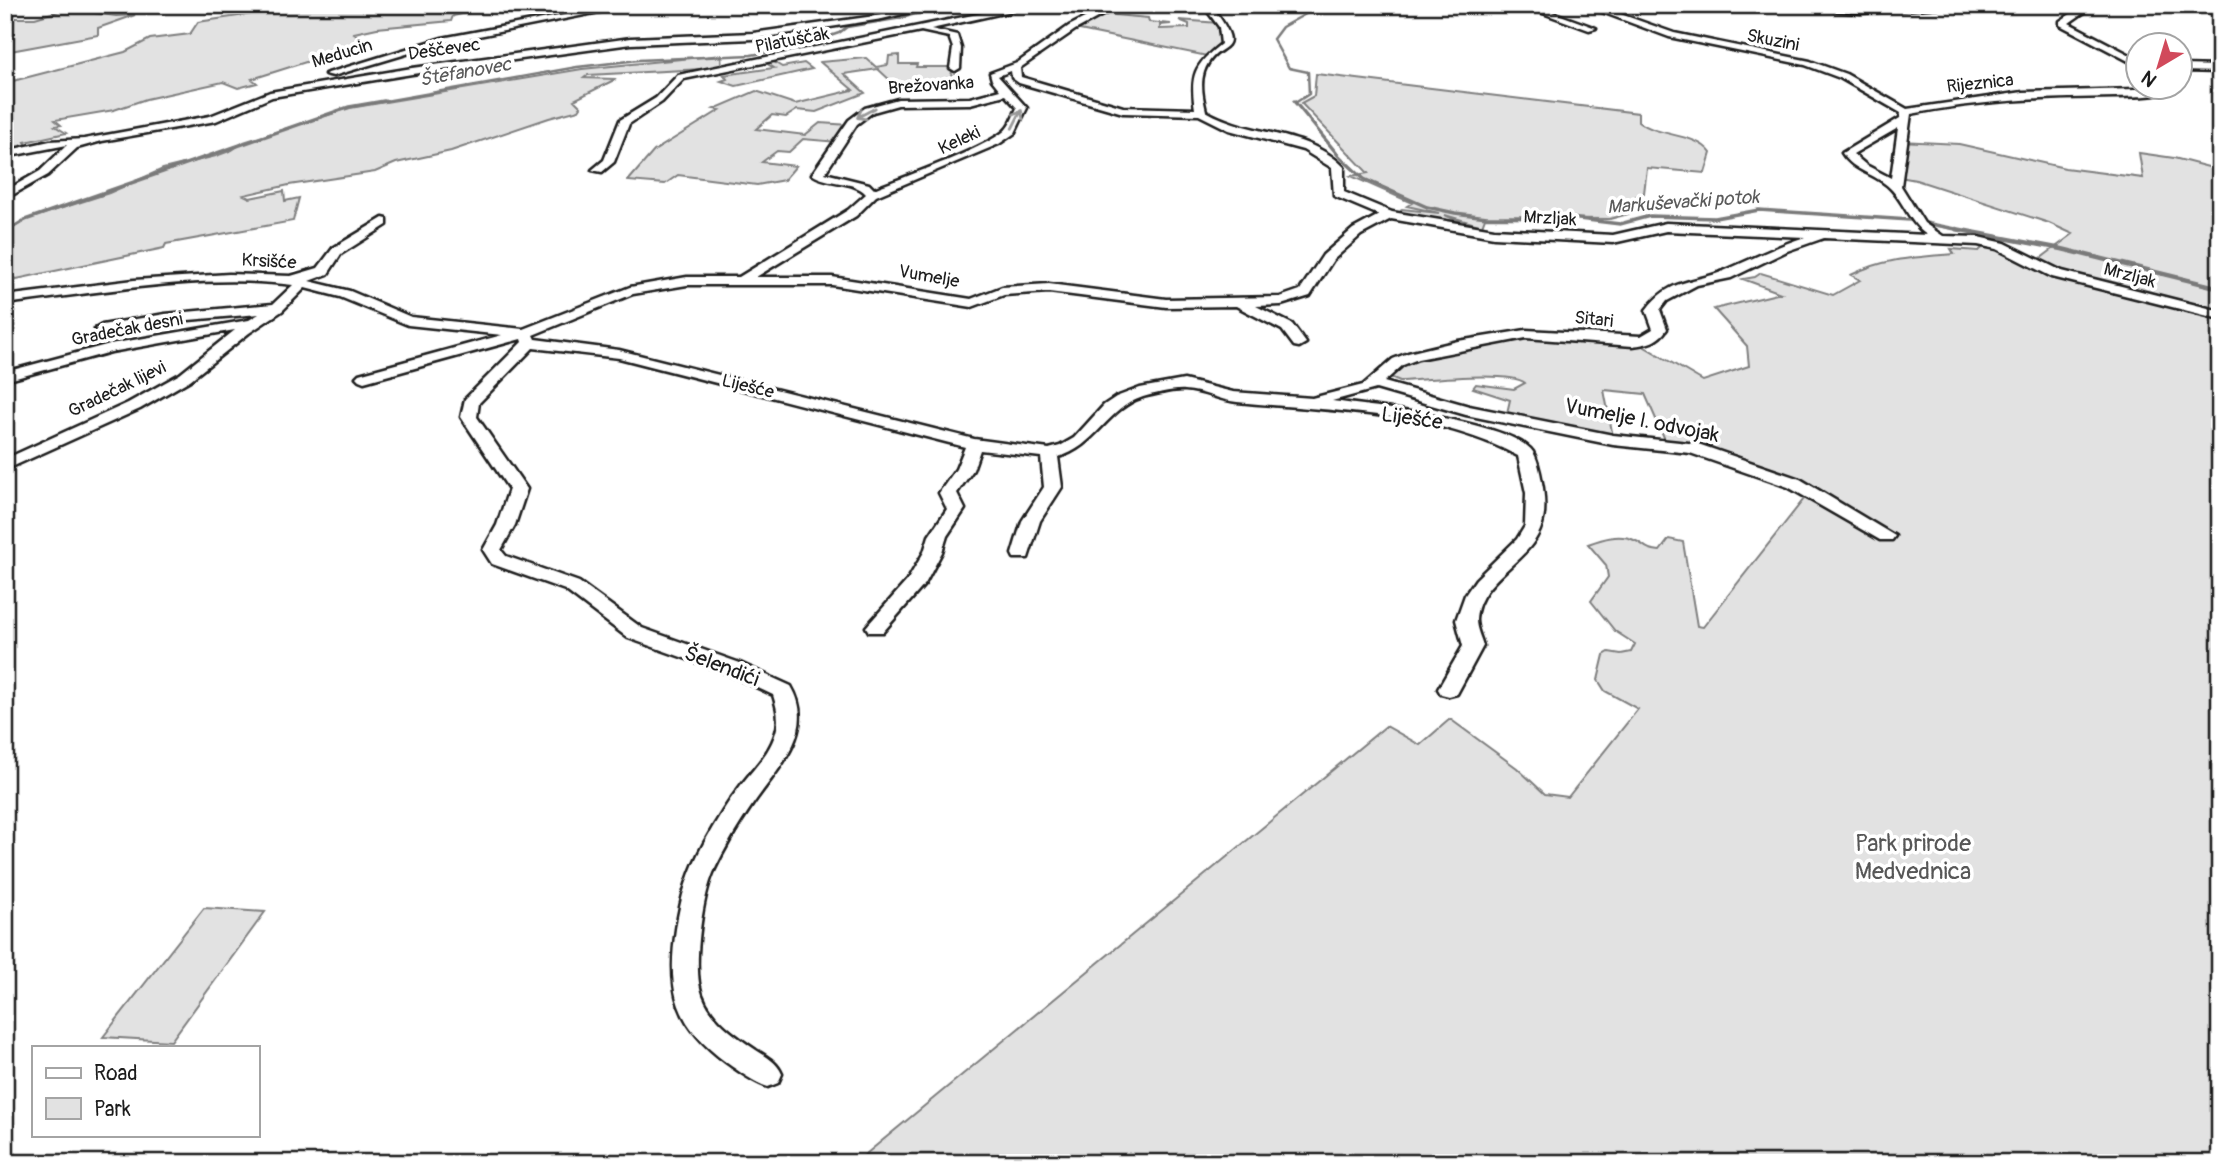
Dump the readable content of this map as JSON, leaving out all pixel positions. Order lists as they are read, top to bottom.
{
  "streets": {
    "street": [
      "Pilatuščak",
      "Skuzini",
      "Deščevec",
      "Meducin",
      "Rijeznica",
      "Brežovanka",
      "Keleki",
      "Mrzljak",
      "Krsišće",
      "Vumelje",
      "Sitari",
      "Gradečak desni",
      "Liješće",
      "Gradečak lijevi",
      "Vumelje I. odvojak",
      "Šelendići"
    ]
  },
  "crossings": [
    ["Skuzini", "Rijeznica"],
    ["Deščevec", "Meducin"],
    ["Brežovanka", "Keleki"],
    ["Mrzljak", "Vumelje"],
    ["Mrzljak", "Sitari"],
    ["Krsišće", "Vumelje"],
    ["Krsišće", "Liješće"],
    ["Krsišće", "Gradečak lijevi"],
    ["Krsišće", "Šelendići"],
    ["Sitari", "Liješće"],
    ["Sitari", "Vumelje I. odvojak"],
    ["Gradečak desni", "Gradečak lijevi"],
    ["Liješće", "Šelendići"]
  ],
  "one_way": ["Keleki"],
  "water": ["Štefanovec", "Markuševački potok"],
  "parks": ["Park prirode Medvednica"],
  "legend": ["Road", "Park"],
  "north": "bottom left"
}
